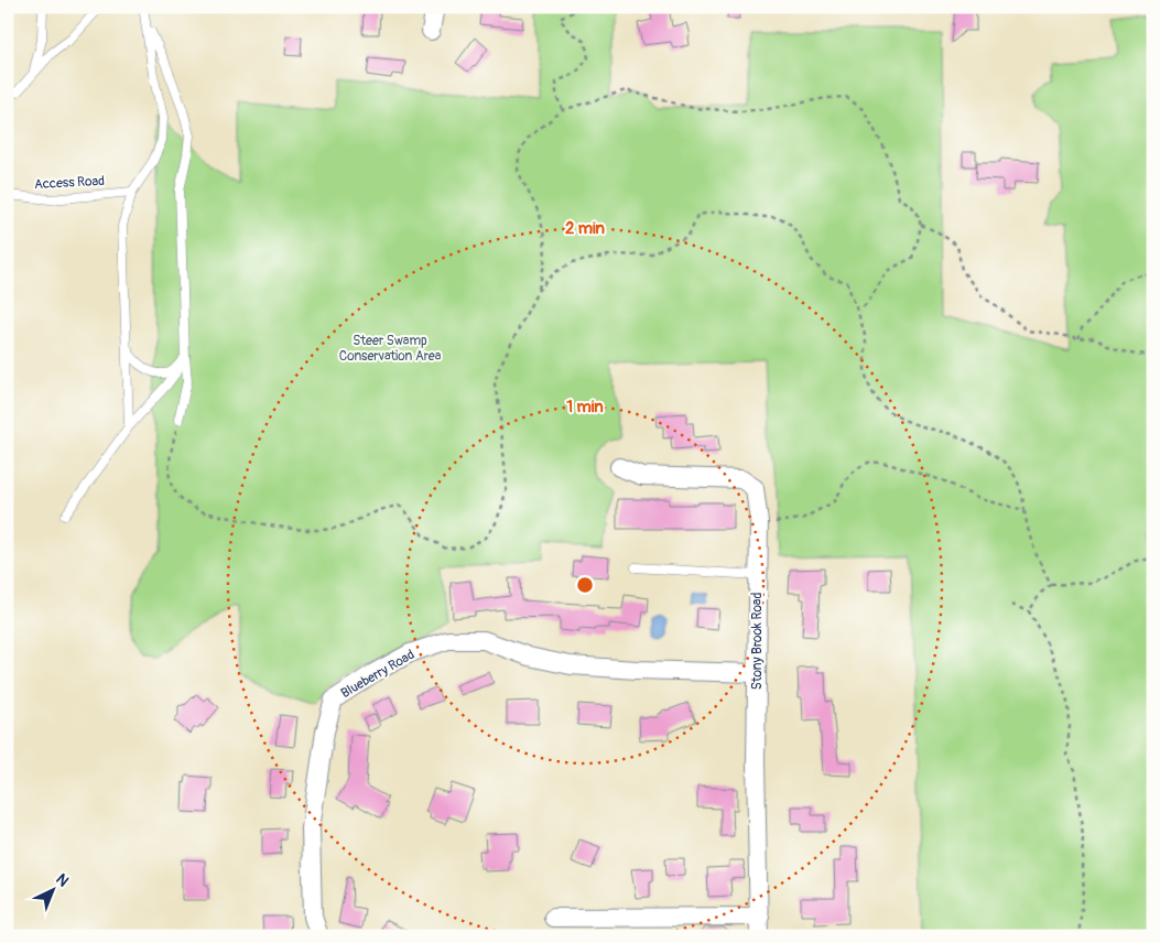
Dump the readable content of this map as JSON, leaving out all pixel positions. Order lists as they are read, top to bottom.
{
  "streets": {
    "street": ["Stony Brook Road", "Blueberry Road"],
    "lane": ["Access Road"]
  },
  "crossings": [
    ["Stony Brook Road", "Blueberry Road"]
  ],
  "parks": ["Steer Swamp Conservation Area"],
  "north": "top right",
  "rings": ["2 min", "1 min"]
}
